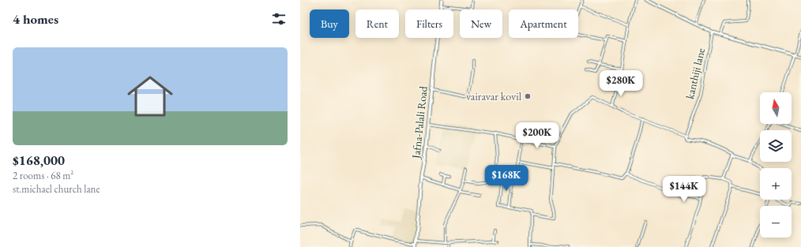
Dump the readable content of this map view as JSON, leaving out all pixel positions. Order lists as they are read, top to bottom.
{
  "streets": {
    "main road": ["Jafna-Palali Road"],
    "street": ["kanthiji lane"]
  },
  "places": ["vairavar kovil"],
  "north": "top",
  "page": {
    "heading": "4 homes",
    "chip": [
      "Buy",
      "Rent",
      "Filters",
      "New",
      "Apartment"
    ],
    "list": [
      {
        "name": "$168,000",
        "note": "2 rooms · 68 m² · st.michael church lane"
      }
    ],
    "price": [
      "$280K",
      "$200K",
      "$168K",
      "$144K"
    ],
    "map_buttons": ["+", "−"]
  }
}
